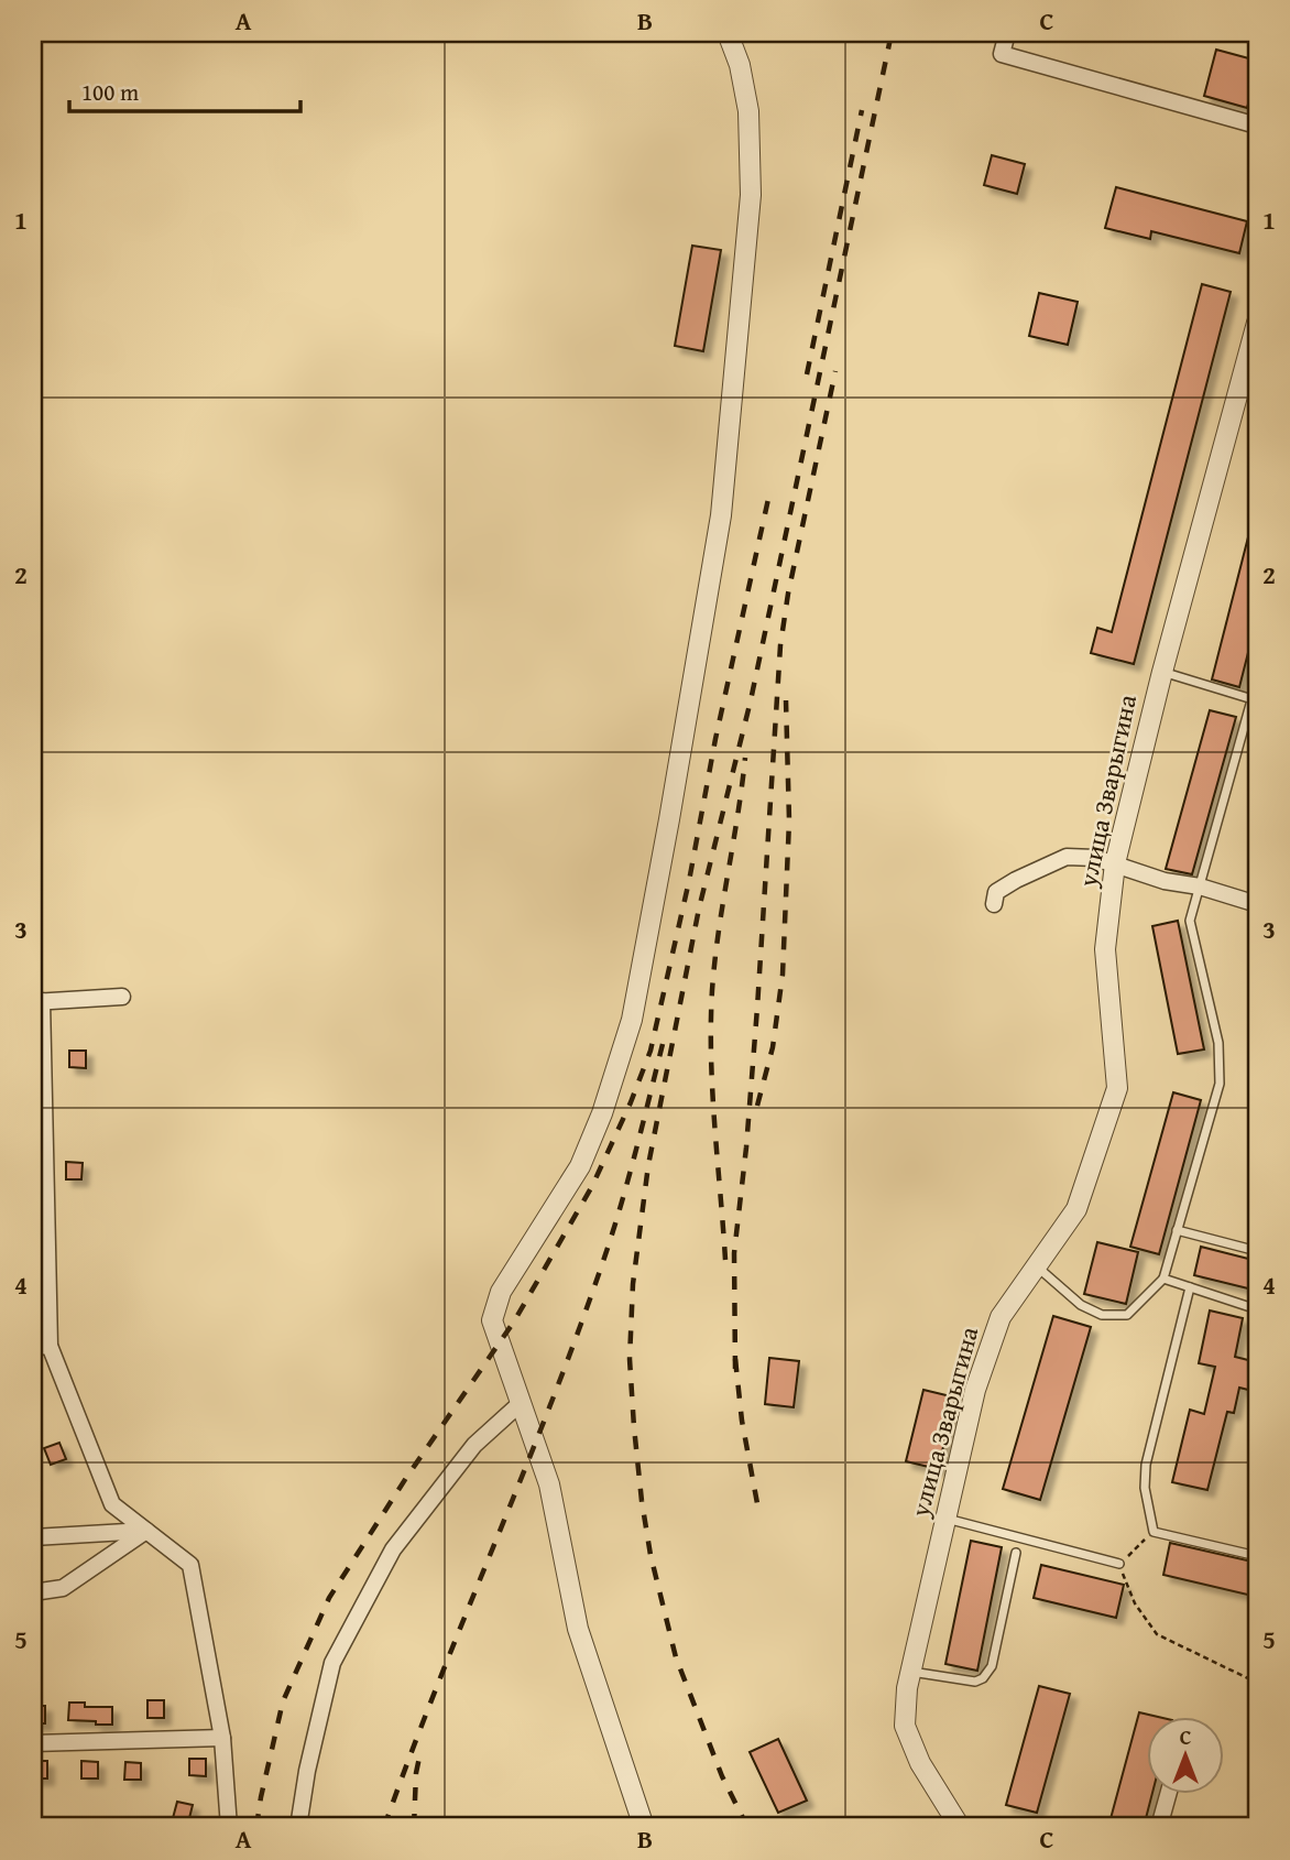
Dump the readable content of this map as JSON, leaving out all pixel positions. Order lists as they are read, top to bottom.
{
  "streets": {
    "street": ["улица Зварыгина"]
  },
  "scale_bar": "100 m",
  "north": "top",
  "grid": {
    "columns": ["A", "B", "C"],
    "rows": [
      "1",
      "2",
      "3",
      "4",
      "5"
    ]
  }
}
